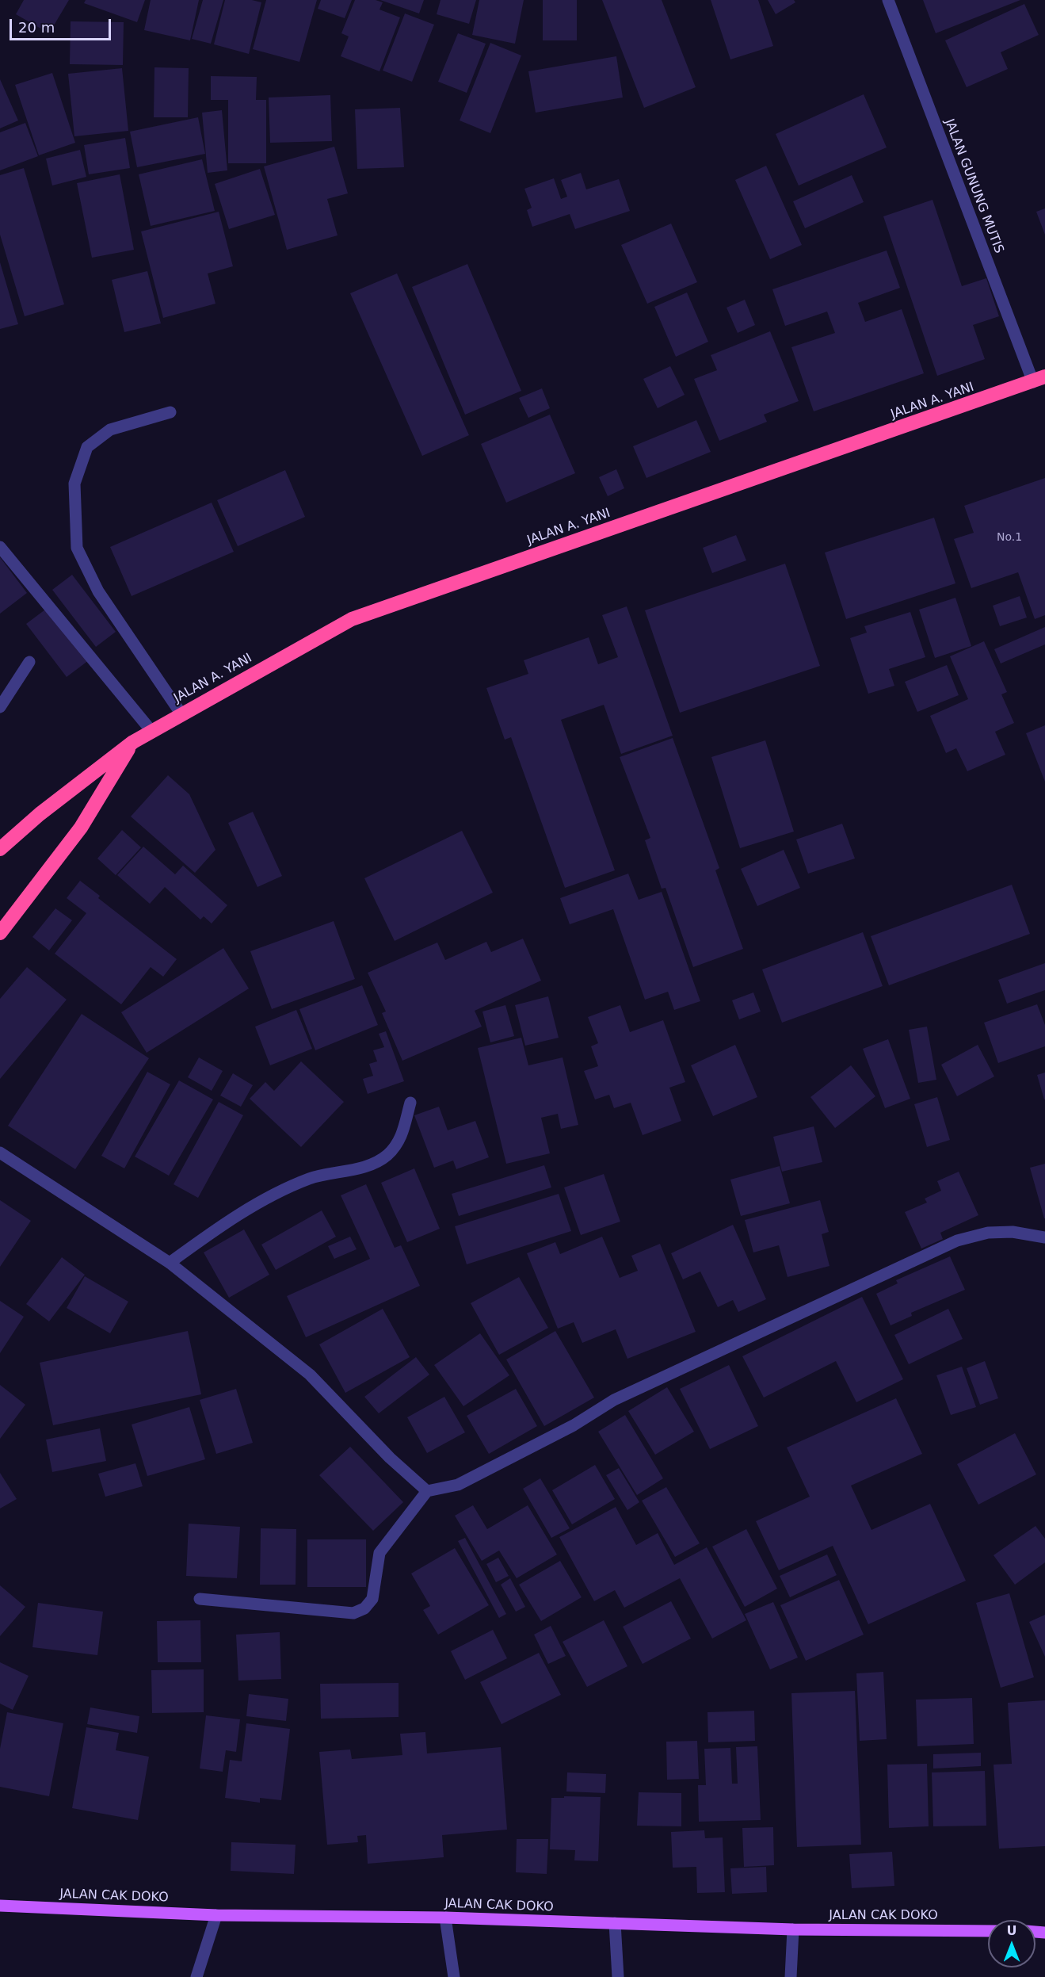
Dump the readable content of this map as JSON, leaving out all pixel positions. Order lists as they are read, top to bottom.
{
  "streets": {
    "highway": ["JALAN A. YANI"],
    "main road": ["JALAN CAK DOKO"],
    "street": ["JALAN GUNUNG MUTIS"]
  },
  "crossings": [
    ["JALAN GUNUNG MUTIS", "JALAN A. YANI"]
  ],
  "house_numbers": ["No.1"],
  "scale_bar": "20 m",
  "north": "top"
}
